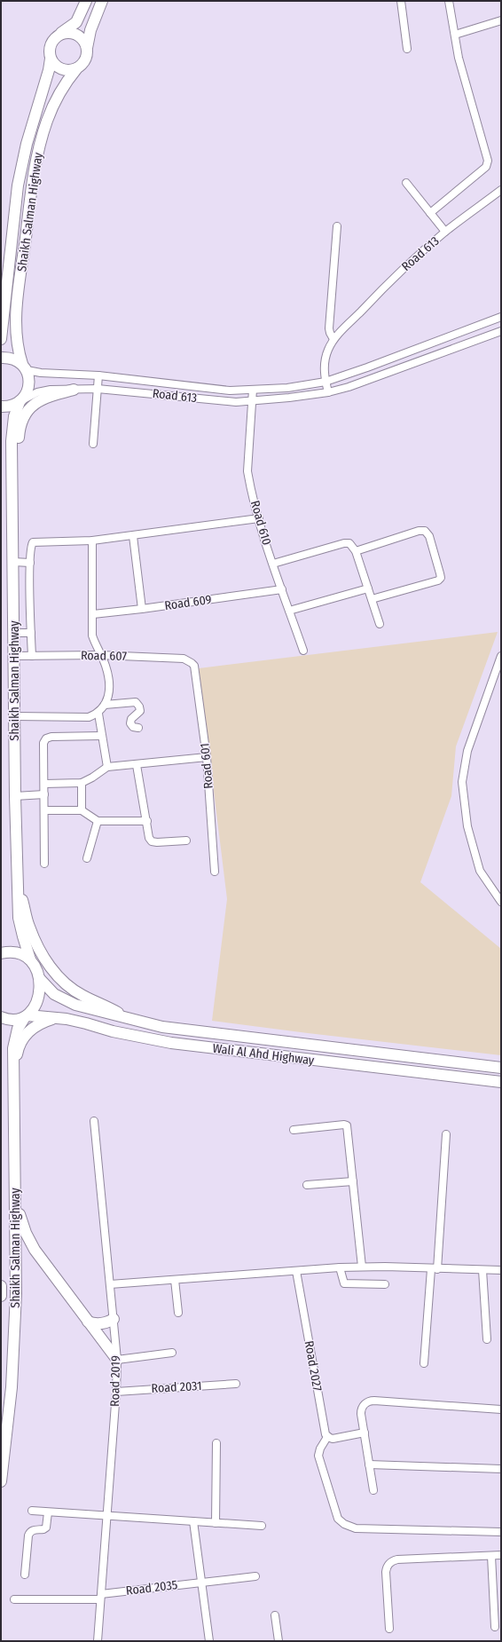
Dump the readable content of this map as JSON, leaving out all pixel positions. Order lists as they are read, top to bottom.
{
  "streets": {
    "main road": ["Shaikh Salman Highway", "Wali Al Ahd Highway"],
    "street": [
      "Road 613",
      "Road 610",
      "Road 609",
      "Road 607",
      "Road 601",
      "Road 2027",
      "Road 2019",
      "Road 2031",
      "Road 2035"
    ]
  },
  "crossings": [
    ["Shaikh Salman Highway", "Road 613"],
    ["Shaikh Salman Highway", "Road 607"],
    ["Shaikh Salman Highway", "Wali Al Ahd Highway"],
    ["Road 613", "Road 610"],
    ["Road 610", "Road 609"],
    ["Road 607", "Road 601"],
    ["Road 2019", "Road 2031"],
    ["Road 2019", "Road 2035"]
  ]
}
